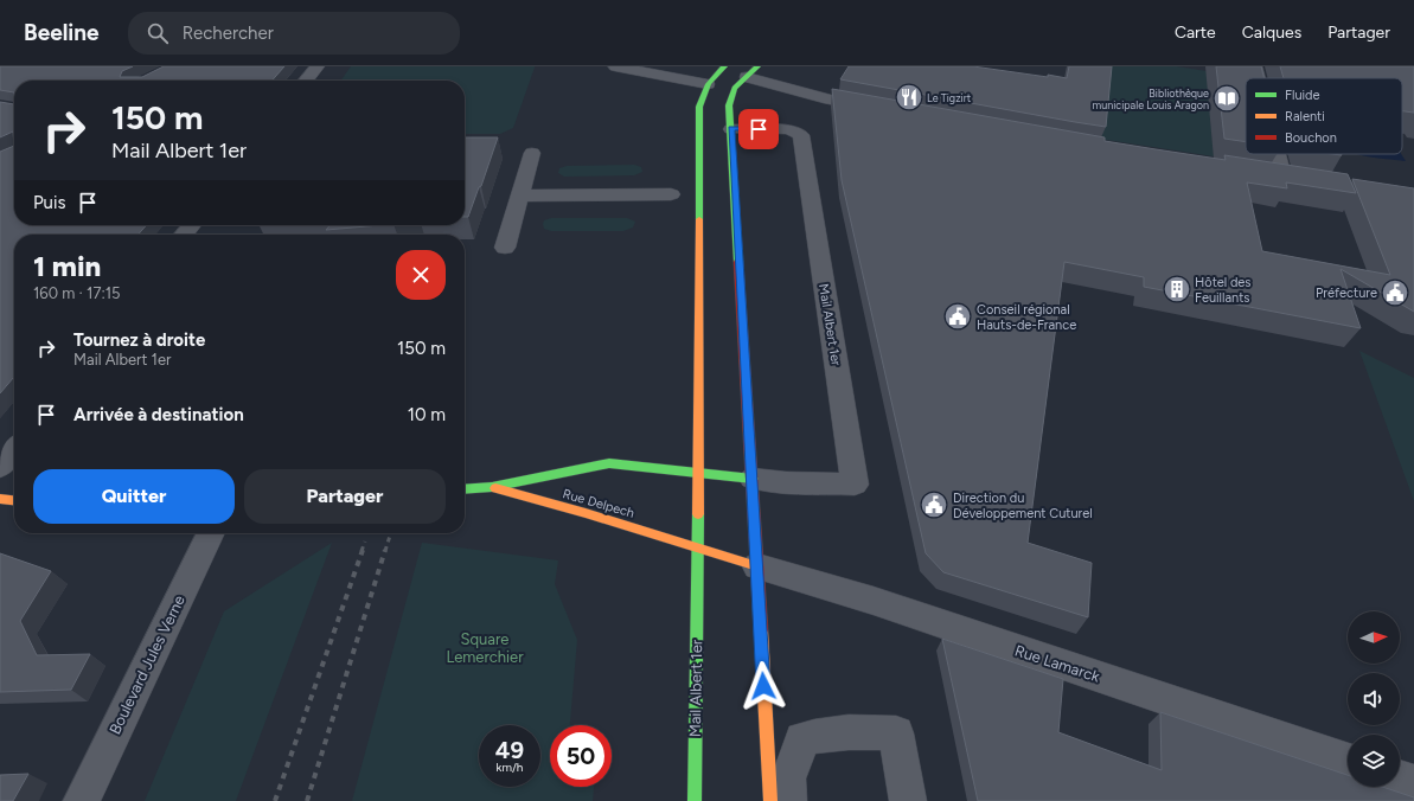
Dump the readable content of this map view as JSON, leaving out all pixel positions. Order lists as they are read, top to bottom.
{
  "streets": {
    "main road": ["Mail Albert 1er", "Rue Delpech"],
    "street": ["Rue Lamarck", "Boulevard Jules Verne"]
  },
  "crossings": [
    ["Mail Albert 1er", "Rue Delpech"]
  ],
  "parks": ["Square Lemerchier"],
  "places": {
    "restaurant": ["Le Tigzirt"],
    "library": ["Bibliothèque municipale Louis Aragon"],
    "building": ["Hôtel des Feuillants"],
    "public building": ["Préfecture", "Conseil régional Hauts-de-France", "Direction du Développement Cuturel"]
  },
  "legend": ["Fluide", "Ralenti", "Bouchon"],
  "north": "right",
  "page": {
    "header": "Beeline",
    "search": "Rechercher",
    "nav": ["Carte", "Calques", "Partager"],
    "turn": ["150 m", "Mail Albert 1er"],
    "then": "Puis",
    "heading": ["1 min", "160 m · 17:15"],
    "list": [
      {
        "name": "Tournez à droite",
        "note": "Mail Albert 1er",
        "value": "150 m"
      },
      {
        "name": "Arrivée à destination",
        "value": "10 m"
      }
    ],
    "buttons": ["Quitter", "Partager"],
    "speed": "49 km/h",
    "limit": "50"
  }
}
